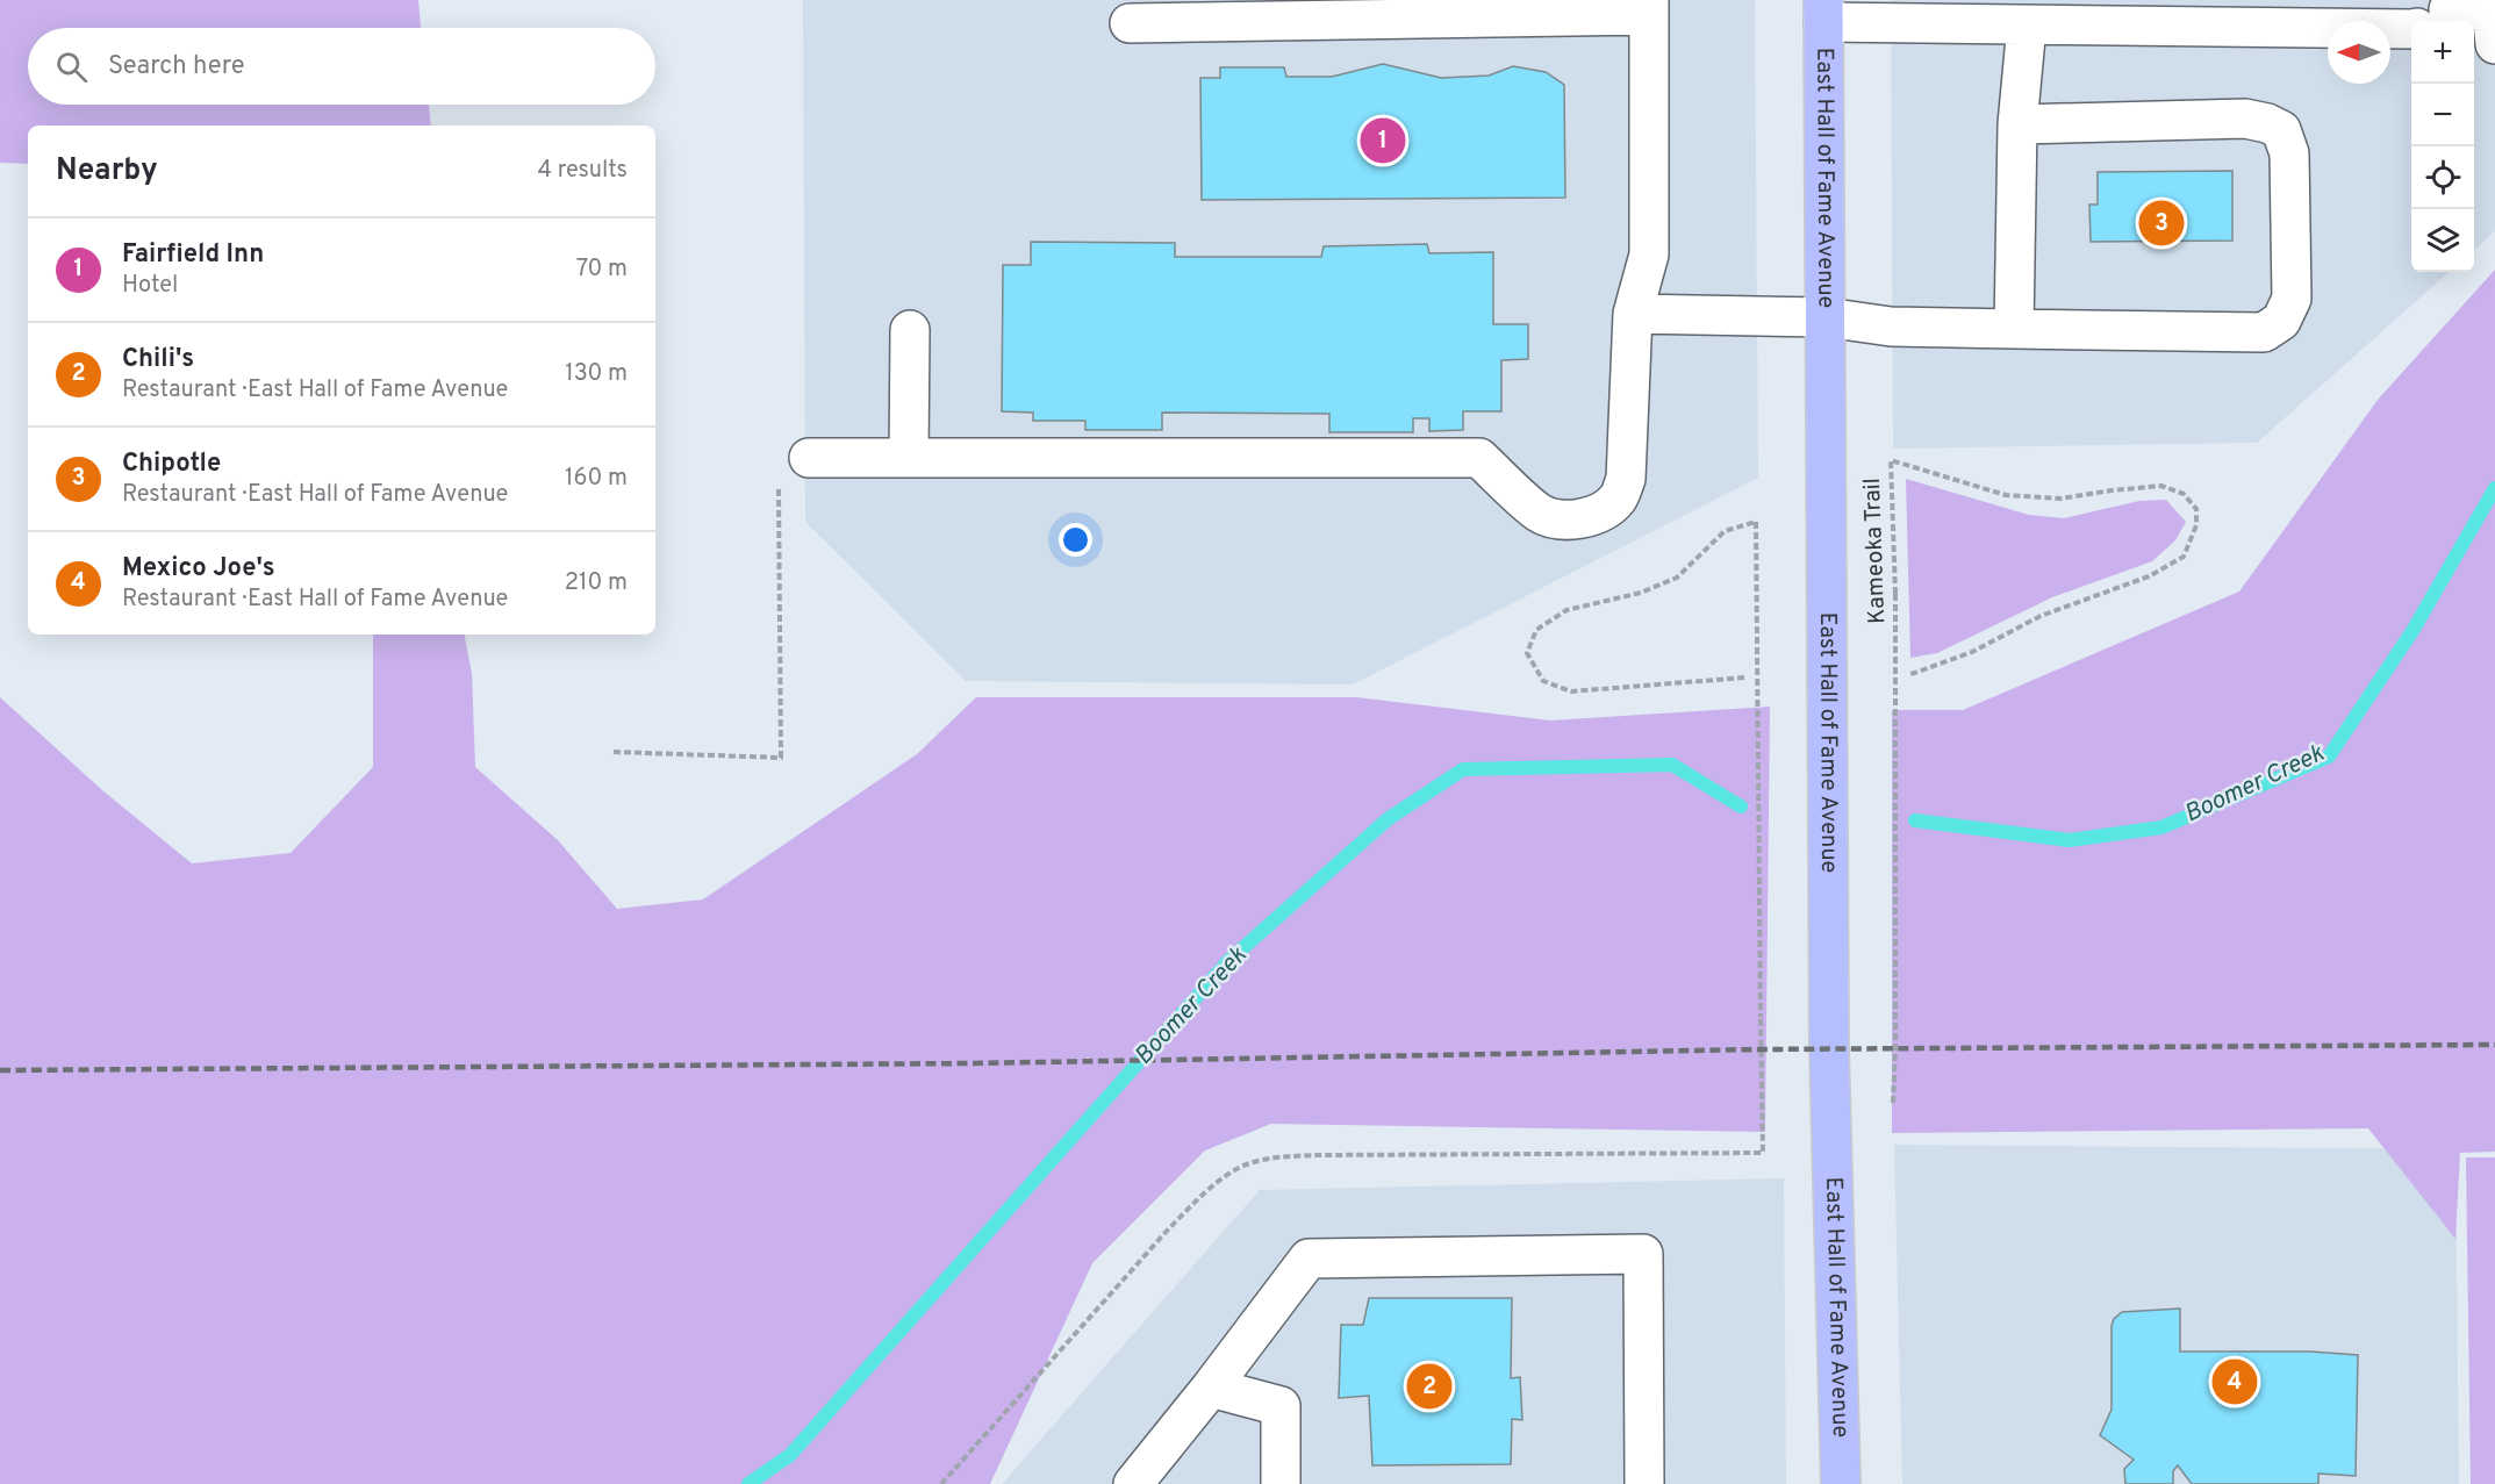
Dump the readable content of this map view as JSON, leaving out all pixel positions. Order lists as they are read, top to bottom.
{
  "streets": {
    "main road": ["East Hall of Fame Avenue"],
    "path": ["Kameoka Trail"]
  },
  "water": ["Boomer Creek"],
  "north": "left",
  "page": {
    "map_buttons": ["+", "−"],
    "search": "Search here",
    "pins": [
      "1",
      "3",
      "4",
      "2"
    ],
    "heading": ["Nearby", "4 results"],
    "list": [
      {
        "mark": "1",
        "name": "Fairfield Inn",
        "note": "Hotel",
        "value": "70 m"
      },
      {
        "mark": "2",
        "name": "Chili's",
        "note": "Restaurant · East Hall of Fame Avenue",
        "value": "130 m"
      },
      {
        "mark": "3",
        "name": "Chipotle",
        "note": "Restaurant · East Hall of Fame Avenue",
        "value": "160 m"
      },
      {
        "mark": "4",
        "name": "Mexico Joe's",
        "note": "Restaurant · East Hall of Fame Avenue",
        "value": "210 m"
      }
    ]
  }
}
